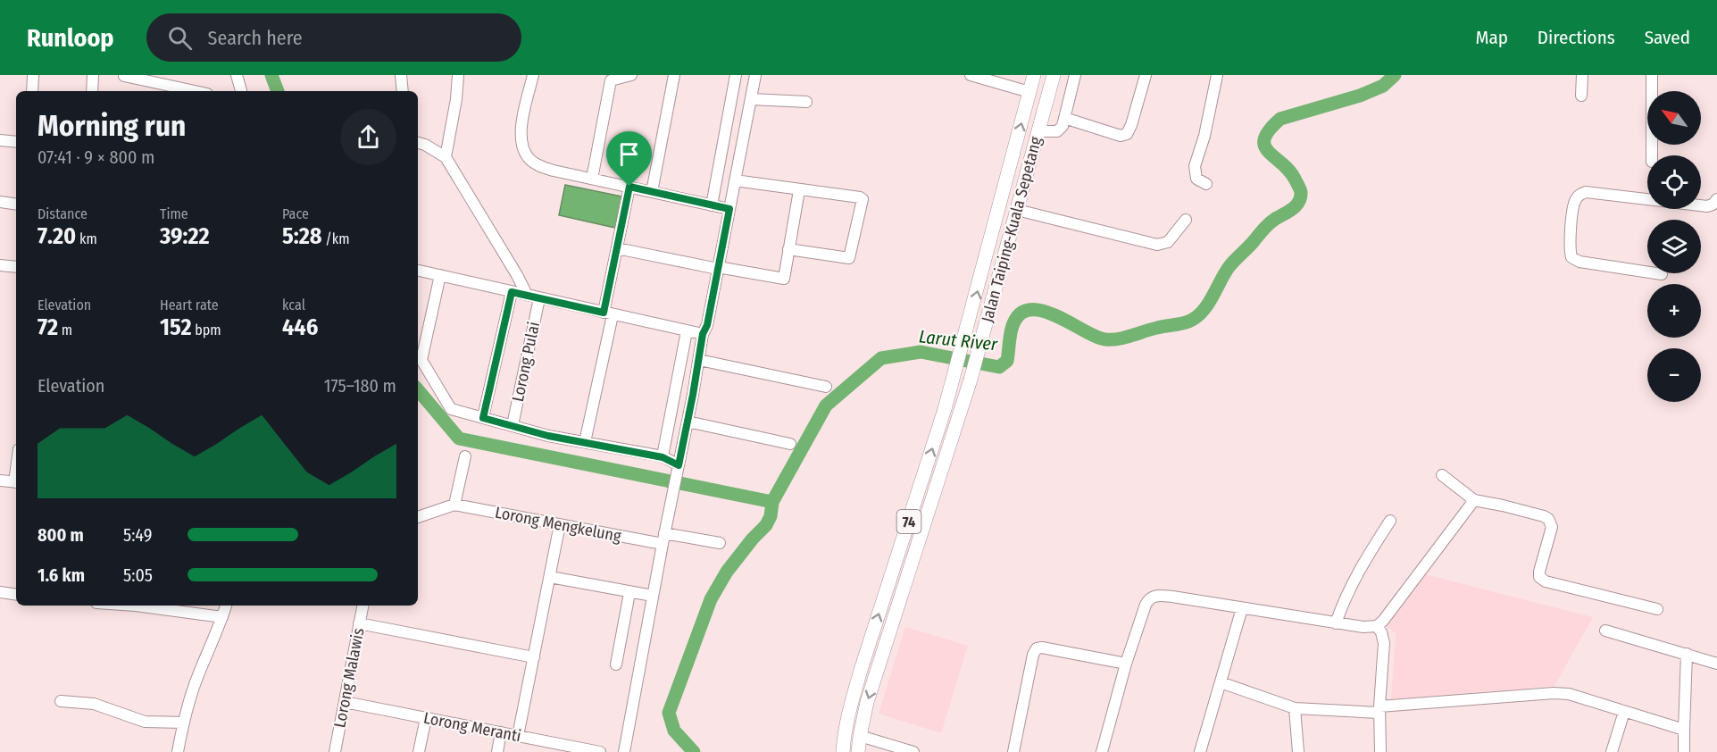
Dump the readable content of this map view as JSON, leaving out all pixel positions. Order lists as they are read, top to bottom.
{
  "streets": {
    "main road": ["Jalan Taiping-Kuala Sepetang", "74"],
    "street": [
      "Lorong Pulai",
      "Lorong Mengkelung",
      "Lorong Malawis",
      "Lorong Meranti"
    ]
  },
  "crossings": [
    ["Lorong Malawis", "Lorong Meranti"]
  ],
  "water": ["Larut River"],
  "north": "top left",
  "page": {
    "header": "Runloop",
    "search": "Search here",
    "nav": ["Map", "Directions", "Saved"],
    "map_buttons": ["+", "−"],
    "heading": ["Morning run", "07:41 · 9 × 800 m"],
    "stats": [
      ["Distance", "7.20 km"],
      ["Time", "39:22"],
      ["Pace", "5:28 /km"],
      ["Elevation", "72 m"],
      ["Heart rate", "152 bpm"],
      ["kcal", "446"]
    ],
    "chart": ["Elevation", "175–180 m"],
    "list": [
      {
        "name": "800 m",
        "note": "5:49"
      },
      {
        "name": "1.6 km",
        "note": "5:05"
      }
    ]
  }
}
